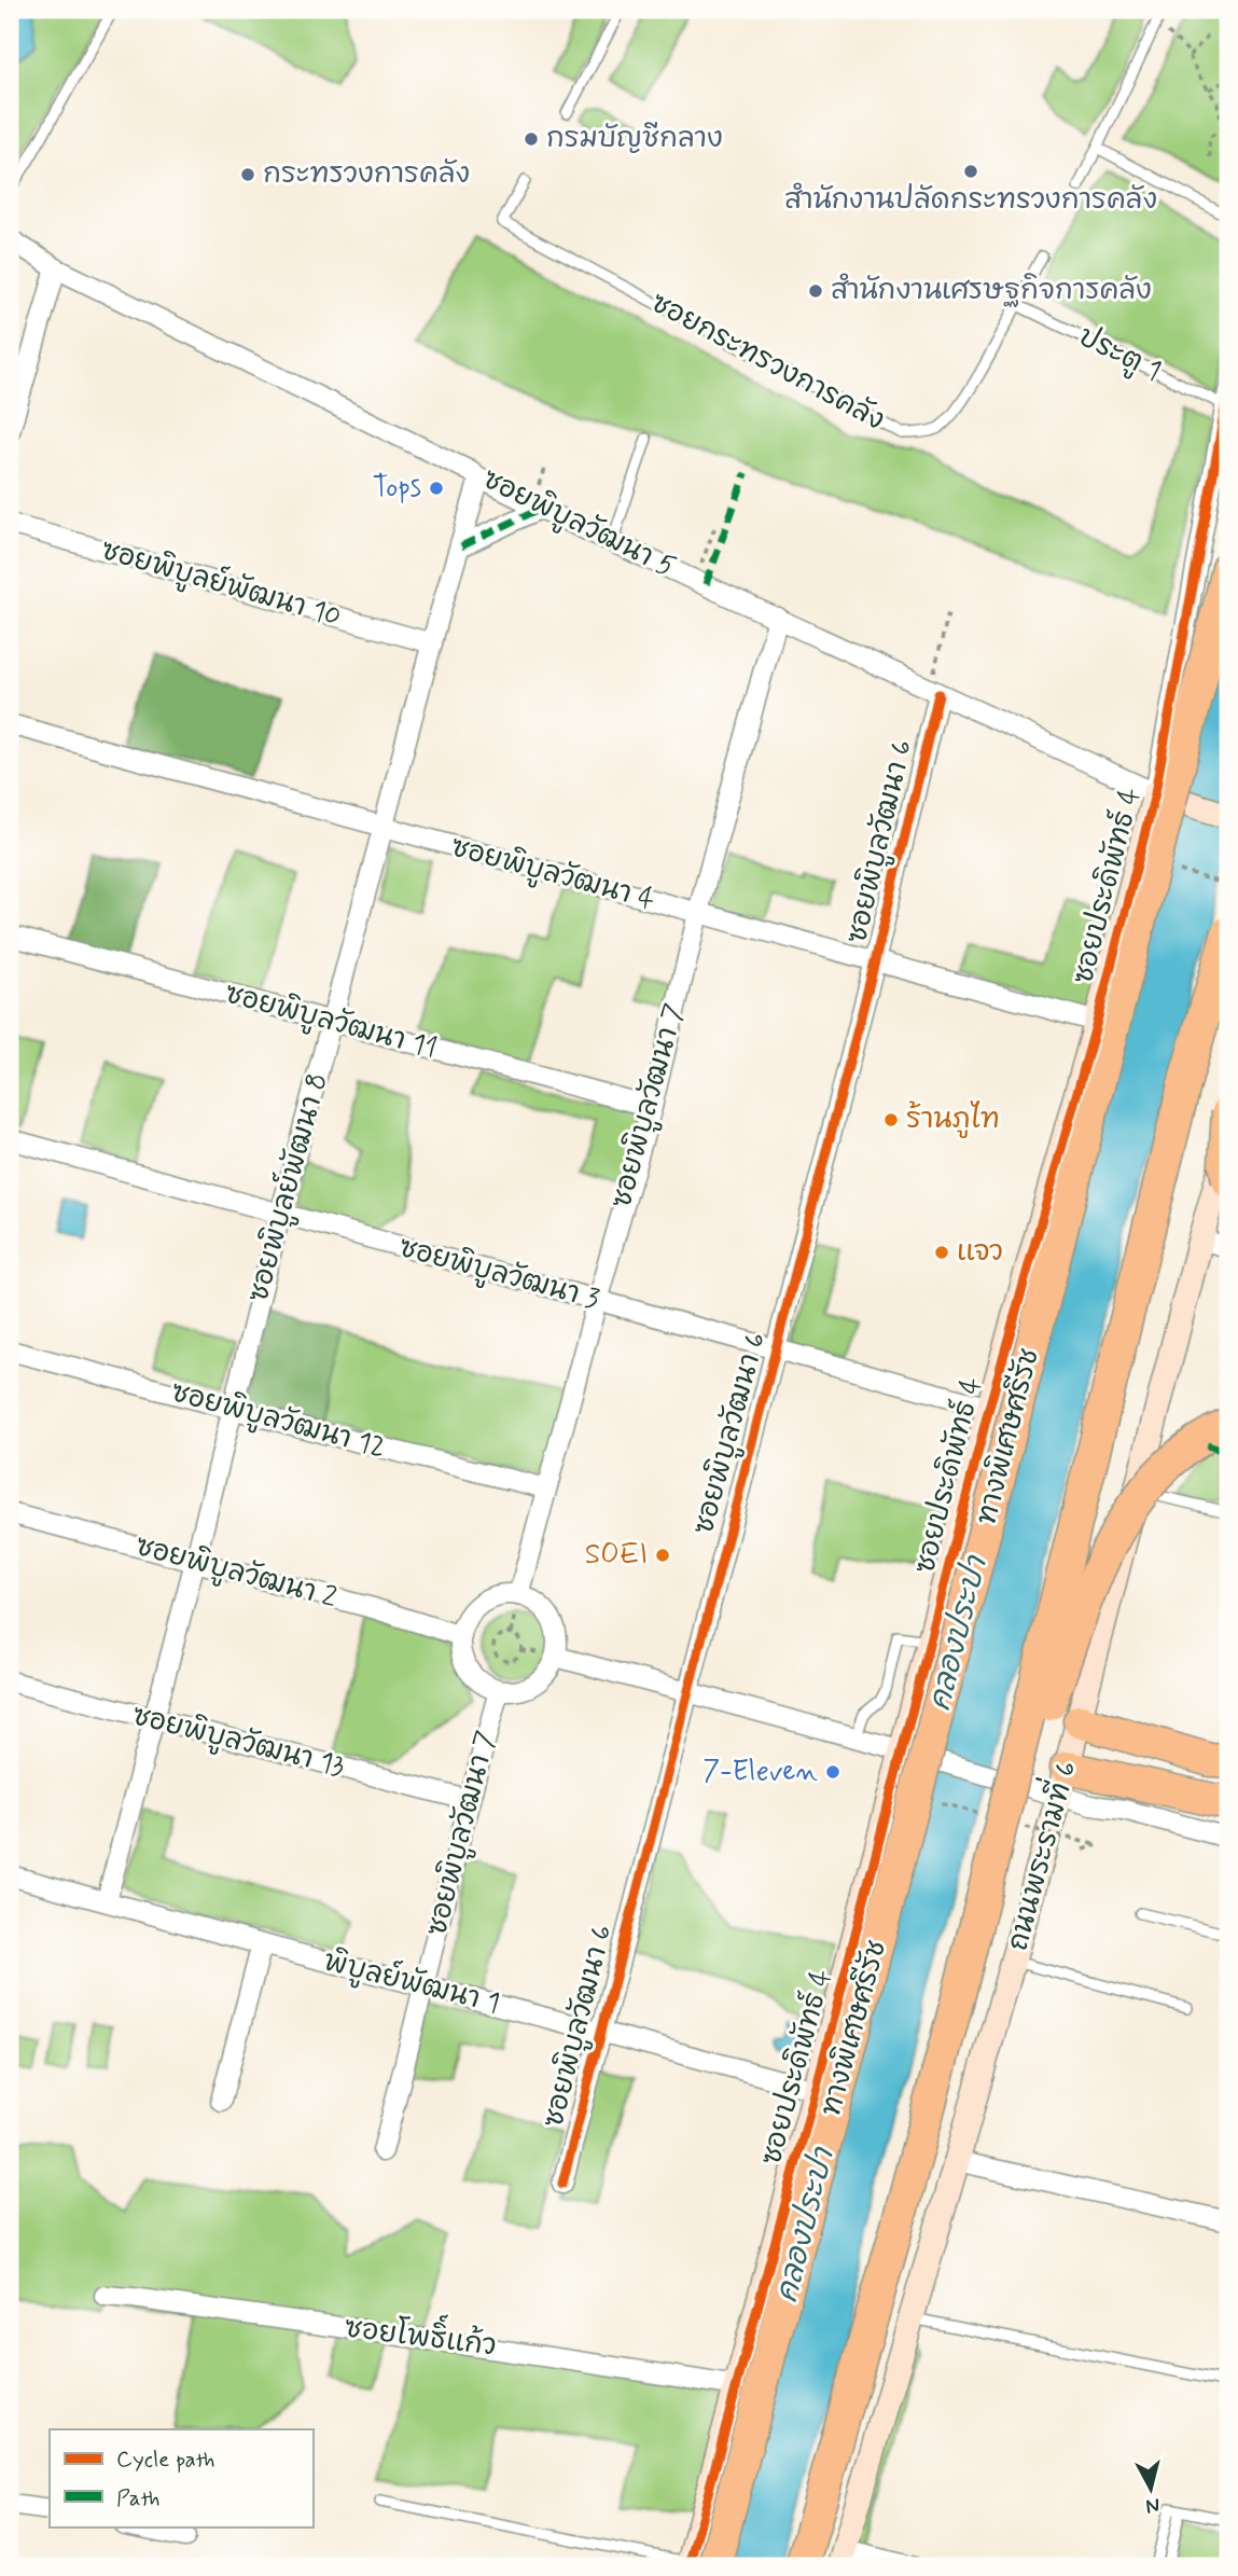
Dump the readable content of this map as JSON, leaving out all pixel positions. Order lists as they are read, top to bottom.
{
  "streets": {
    "highway": ["ทางพิเศษศรีรัช"],
    "street": [
      "ซอยพิบูลวัฒนา 5",
      "ซอยพิบูลย์พัฒนา 10",
      "ซอยพิบูลวัฒนา 6",
      "ซอยพิบูลวัฒนา 4",
      "ซอยประดิพัทธ์ 4",
      "ซอยพิบูลวัฒนา 11",
      "ซอยพิบูลวัฒนา 7",
      "ซอยพิบูลย์พัฒนา 8",
      "ซอยพิบูลวัฒนา 3",
      "ซอยพิบูลวัฒนา 12",
      "ซอยพิบูลวัฒนา 2",
      "ซอยพิบูลวัฒนา 13",
      "ถนนพระรามที่ 6",
      "พิบูลย์พัฒนา 1",
      "ซอยโพธิ์แก้ว"
    ],
    "lane": ["ประตู 1", "ซอยกระทรวงการคลัง"]
  },
  "crossings": [
    ["ประตู 1", "ซอยกระทรวงการคลัง"],
    ["ประตู 1", "ซอยประดิพัทธ์ 4"],
    ["ซอยพิบูลวัฒนา 5", "ซอยพิบูลวัฒนา 6"],
    ["ซอยพิบูลวัฒนา 5", "ซอยประดิพัทธ์ 4"],
    ["ซอยพิบูลวัฒนา 5", "ซอยพิบูลวัฒนา 7"],
    ["ซอยพิบูลวัฒนา 5", "ซอยพิบูลย์พัฒนา 8"],
    ["ซอยพิบูลย์พัฒนา 10", "ซอยพิบูลย์พัฒนา 8"],
    ["ซอยพิบูลวัฒนา 6", "ซอยพิบูลวัฒนา 4"],
    ["ซอยพิบูลวัฒนา 6", "ซอยพิบูลวัฒนา 3"],
    ["ซอยพิบูลวัฒนา 6", "พิบูลย์พัฒนา 1"],
    ["ซอยพิบูลวัฒนา 4", "ซอยประดิพัทธ์ 4"],
    ["ซอยพิบูลวัฒนา 4", "ซอยพิบูลวัฒนา 7"],
    ["ซอยพิบูลวัฒนา 4", "ซอยพิบูลย์พัฒนา 8"],
    ["ซอยประดิพัทธ์ 4", "ซอยพิบูลวัฒนา 3"],
    ["ซอยประดิพัทธ์ 4", "ทางพิเศษศรีรัช"],
    ["ซอยประดิพัทธ์ 4", "พิบูลย์พัฒนา 1"],
    ["ซอยประดิพัทธ์ 4", "ซอยโพธิ์แก้ว"],
    ["ซอยพิบูลวัฒนา 11", "ซอยพิบูลวัฒนา 7"],
    ["ซอยพิบูลวัฒนา 11", "ซอยพิบูลย์พัฒนา 8"],
    ["ซอยพิบูลวัฒนา 7", "ซอยพิบูลวัฒนา 3"],
    ["ซอยพิบูลวัฒนา 7", "ซอยพิบูลวัฒนา 12"],
    ["ซอยพิบูลวัฒนา 7", "ซอยพิบูลวัฒนา 13"],
    ["ซอยพิบูลวัฒนา 7", "พิบูลย์พัฒนา 1"],
    ["ซอยพิบูลย์พัฒนา 8", "ซอยพิบูลวัฒนา 3"],
    ["ซอยพิบูลย์พัฒนา 8", "ซอยพิบูลวัฒนา 12"],
    ["ซอยพิบูลย์พัฒนา 8", "ซอยพิบูลวัฒนา 2"],
    ["ซอยพิบูลย์พัฒนา 8", "ซอยพิบูลวัฒนา 13"],
    ["ซอยพิบูลย์พัฒนา 8", "พิบูลย์พัฒนา 1"]
  ],
  "water": ["คลองประปา"],
  "places": [
    "กรมบัญชีกลาง",
    "สำนักงานปลัดกระทรวงการคลัง",
    "กระทรวงการคลัง",
    "สำนักงานเศรษฐกิจการคลัง",
    "Tops",
    "ร้านภูไท",
    "แจว",
    "SOEI",
    "7-Eleven"
  ],
  "legend": ["Cycle path", "Path"],
  "north": "bottom"
}
